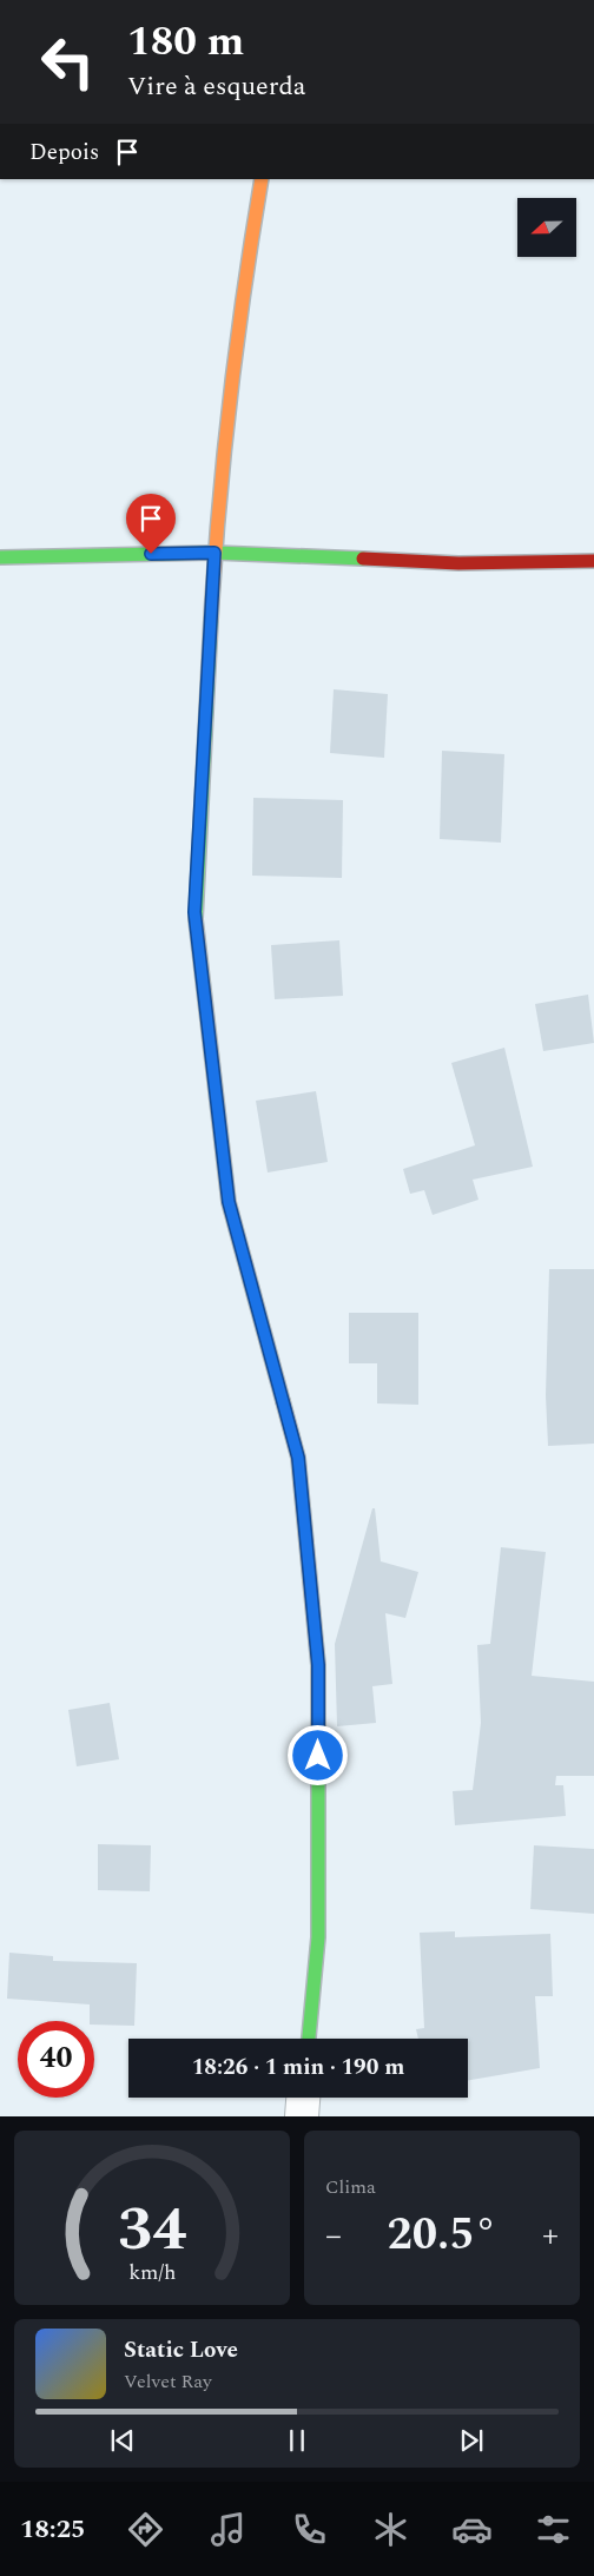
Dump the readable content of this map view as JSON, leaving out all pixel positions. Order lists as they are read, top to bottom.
{
  "north": "left",
  "page": {
    "turn": ["180 m", "Vire à esquerda"],
    "then": "Depois",
    "limit": "40",
    "trip": "18:26 · 1 min · 190 m",
    "tile": "Clima",
    "heat": ["−", "20.5°", "+"],
    "song": ["Static Love", "Velvet Ray"],
    "tabs": "18:25",
    "gauge": ["34", "km/h"]
  }
}
